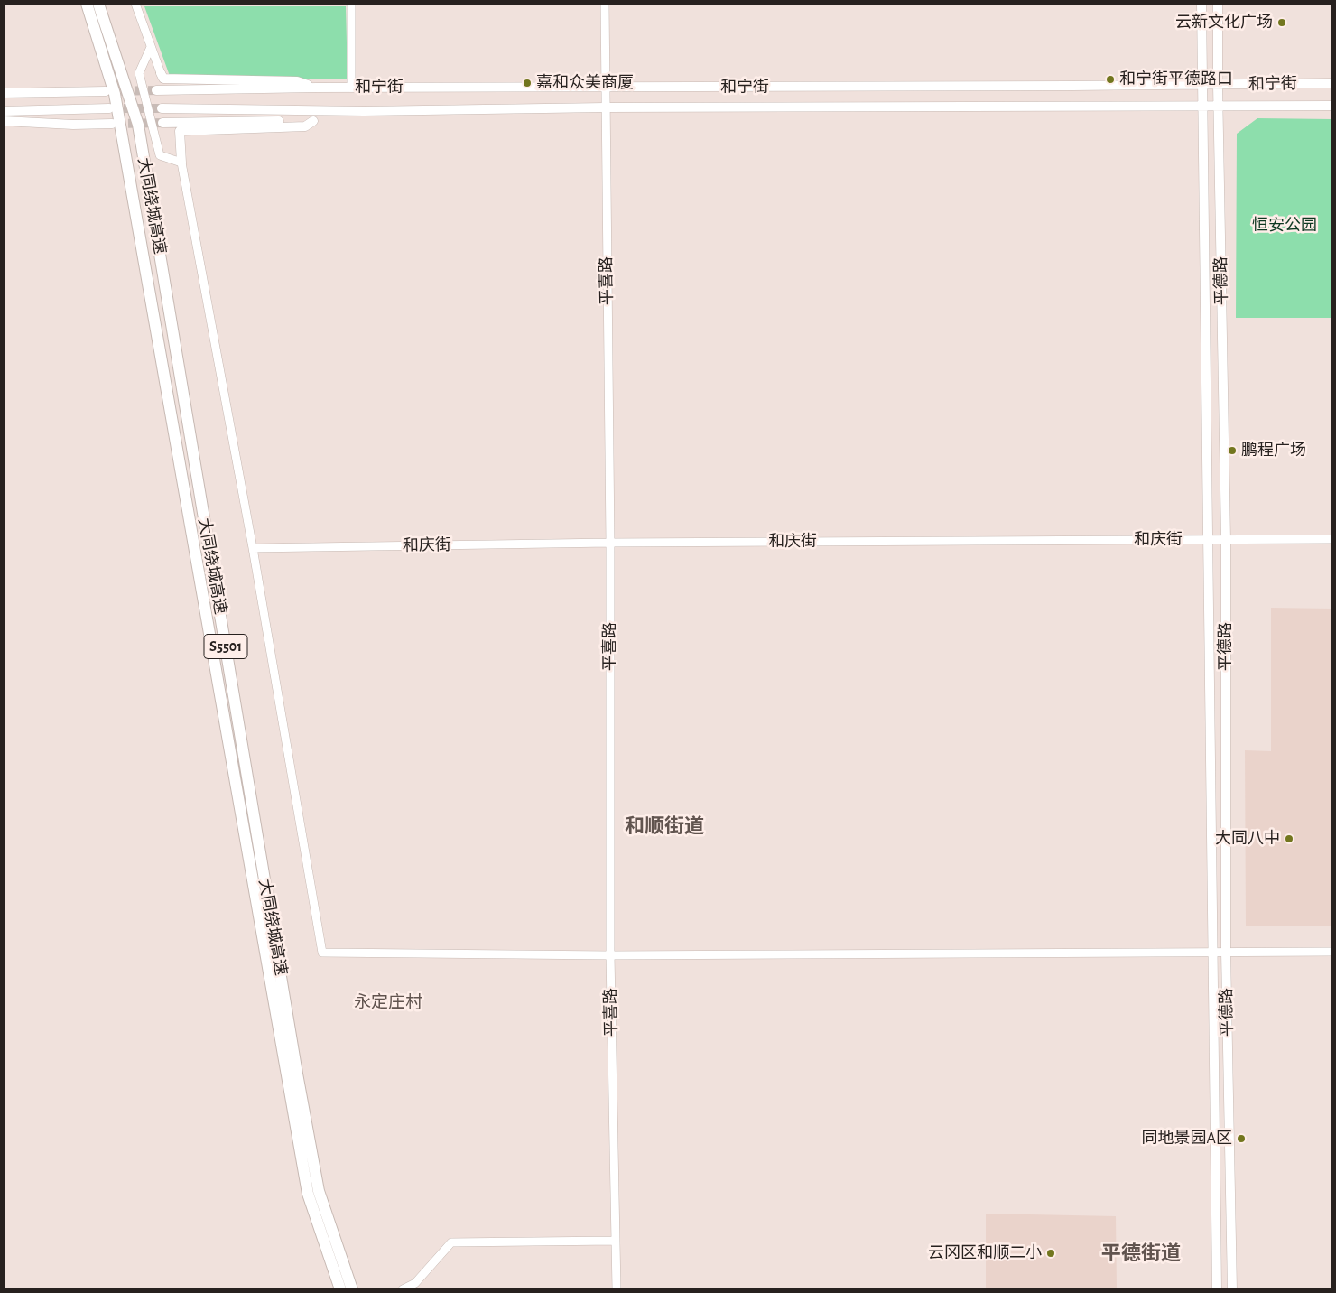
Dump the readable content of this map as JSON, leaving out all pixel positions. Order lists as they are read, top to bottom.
{
  "streets": {
    "highway": ["大同绕城高速", "S5501"],
    "main road": ["和宁街", "平德路"],
    "street": ["平喜路", "和庆街"]
  },
  "crossings": [
    ["和宁街", "平喜路"],
    ["和宁街", "平德路"],
    ["平喜路", "和庆街"],
    ["平德路", "和庆街"]
  ],
  "districts": ["和顺街道", "永定庄村", "平德街道"],
  "parks": ["恒安公园"],
  "places": [
    "云新文化广场",
    "和宁街平德路口",
    "嘉和众美商厦",
    "鹏程广场",
    "大同八中",
    "同地景园A区",
    "云冈区和顺二小"
  ]
}
